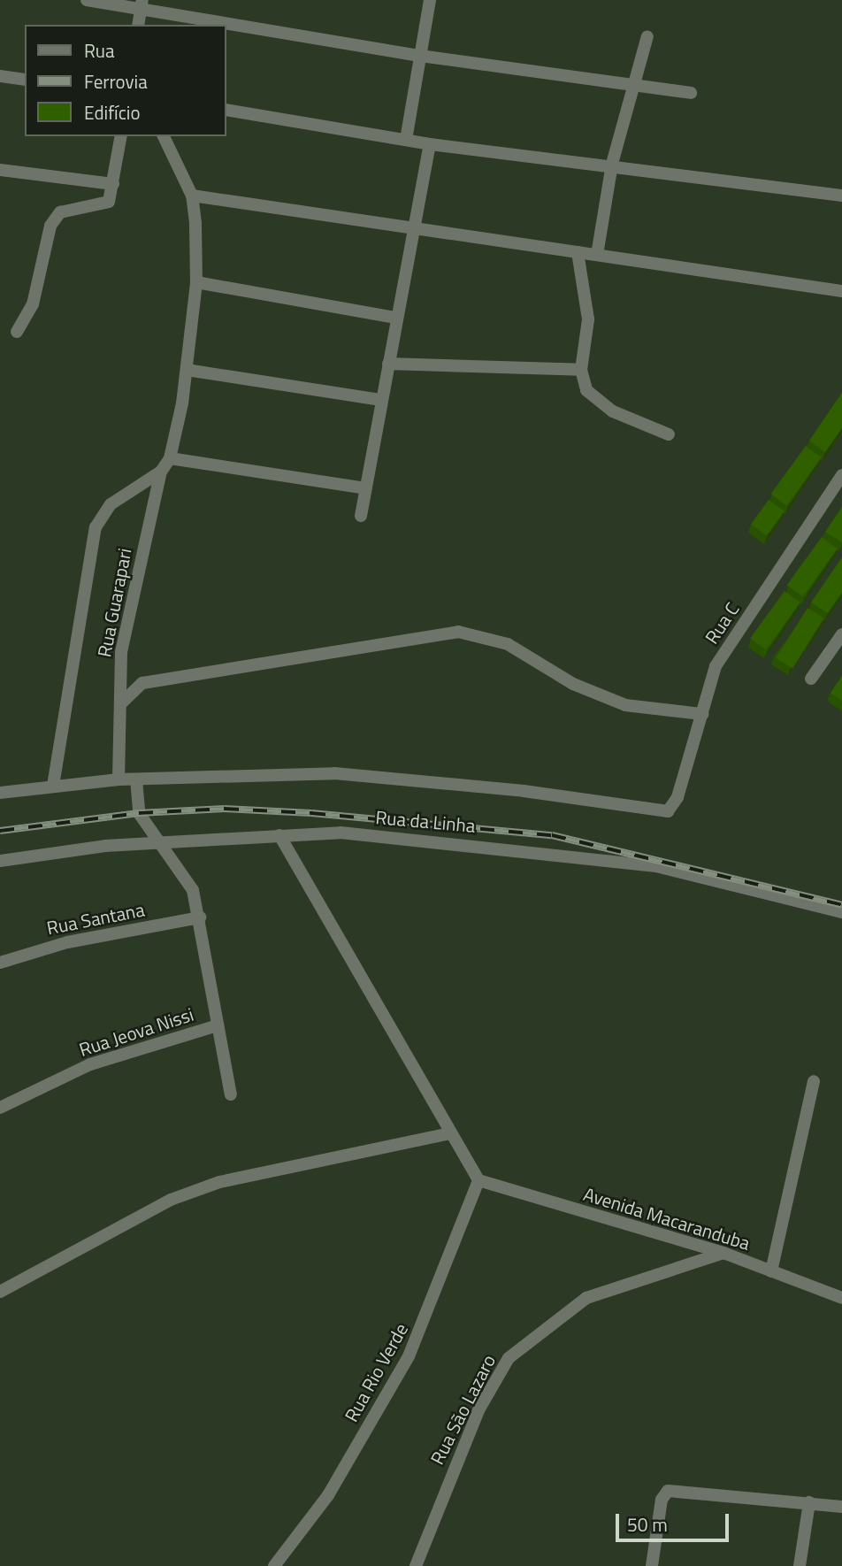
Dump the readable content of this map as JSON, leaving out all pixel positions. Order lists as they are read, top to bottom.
{
  "streets": {
    "street": [
      "Rua Guarapari",
      "Rua C",
      "Rua da Linha",
      "Rua Santana",
      "Rua Jeova Nissi",
      "Avenida Macaranduba",
      "Rua Rio Verde",
      "Rua São Lazaro"
    ]
  },
  "crossings": [
    ["Avenida Macaranduba", "Rua Rio Verde"],
    ["Avenida Macaranduba", "Rua São Lazaro"]
  ],
  "legend": ["Rua", "Ferrovia", "Edifício"],
  "scale_bar": "50 m"
}
